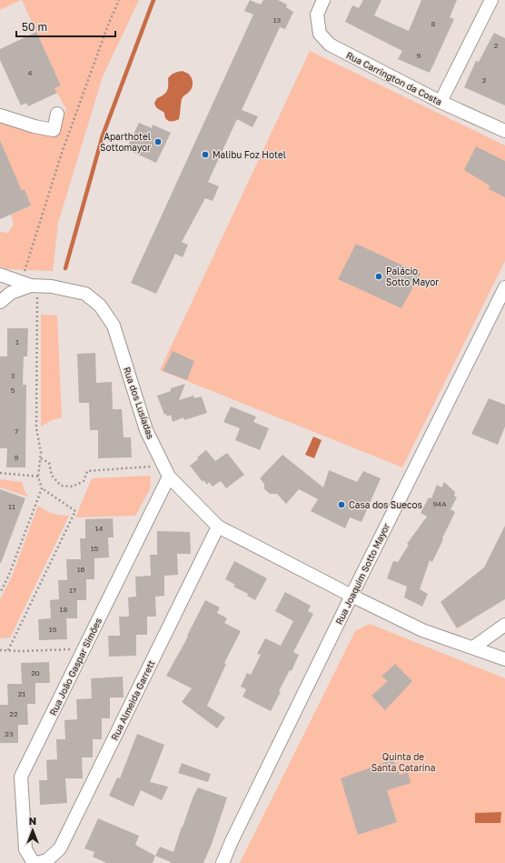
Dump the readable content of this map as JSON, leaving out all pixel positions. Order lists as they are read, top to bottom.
{
  "streets": {
    "street": [
      "Rua Carrington da Costa",
      "Rua dos Lusíadas",
      "Rua Joaquim Sotto Mayor",
      "Rua João Gaspar Simões",
      "Rua Almeida Garrett"
    ]
  },
  "crossings": [
    ["Rua dos Lusíadas", "Rua Joaquim Sotto Mayor"],
    ["Rua dos Lusíadas", "Rua João Gaspar Simões"],
    ["Rua dos Lusíadas", "Rua Almeida Garrett"]
  ],
  "parks": ["Quinta de Santa Catarina"],
  "places": [
    "Aparthotel Sottomayor",
    "Malibu Foz Hotel",
    "Palácio Sotto Mayor",
    "Casa dos Suecos"
  ],
  "house_numbers": [
    "13",
    "8",
    "2",
    "9",
    "4",
    "2",
    "1",
    "3",
    "5",
    "7",
    "9",
    "94A",
    "11",
    "14",
    "15",
    "16",
    "17",
    "18",
    "19",
    "20",
    "21",
    "22",
    "23"
  ],
  "scale_bar": "50 m",
  "north": "top"
}
